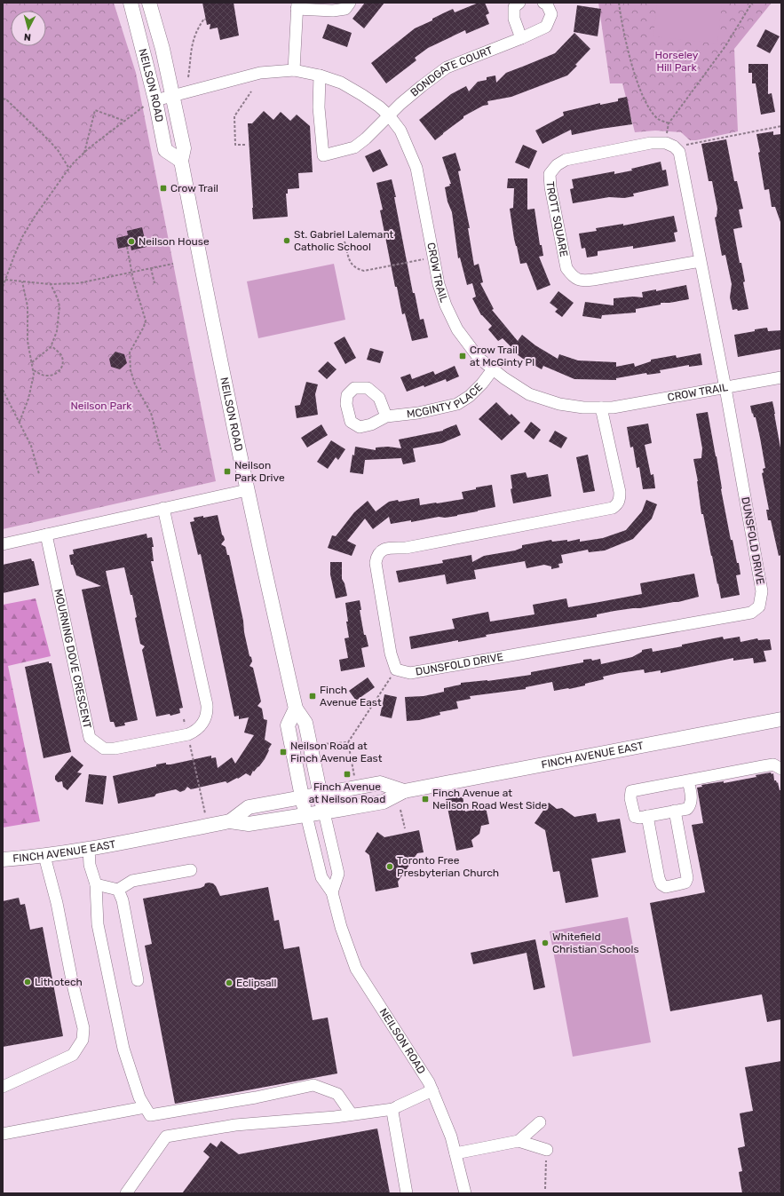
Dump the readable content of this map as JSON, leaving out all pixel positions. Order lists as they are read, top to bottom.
{
  "streets": {
    "main road": ["NEILSON ROAD", "FINCH AVENUE EAST"],
    "street": [
      "BONDGATE COURT",
      "TROTT SQUARE",
      "CROW TRAIL",
      "MCGINTY PLACE",
      "DUNSFOLD DRIVE",
      "MOURNING DOVE CRESCENT"
    ]
  },
  "crossings": [
    ["BONDGATE COURT", "CROW TRAIL"],
    ["NEILSON ROAD", "CROW TRAIL"],
    ["NEILSON ROAD", "FINCH AVENUE EAST"],
    ["CROW TRAIL", "MCGINTY PLACE"],
    ["CROW TRAIL", "DUNSFOLD DRIVE"]
  ],
  "parks": ["Horseley Hill Park", "Neilson Park"],
  "places": {
    "transit": [
      "Crow Trail",
      "Crow Trail at McGinty Pl",
      "Neilson Park Drive",
      "Finch Avenue East",
      "Neilson Road at Finch Avenue East",
      "Finch Avenue at Neilson Road",
      "Finch Avenue at Neilson Road West Side"
    ],
    "other": [
      "St. Gabriel Lalemant Catholic School",
      "Neilson House",
      "Toronto Free Presbyterian Church",
      "Whitefield Christian Schools",
      "Lithotech",
      "Eclipsall"
    ]
  },
  "north": "bottom"
}
